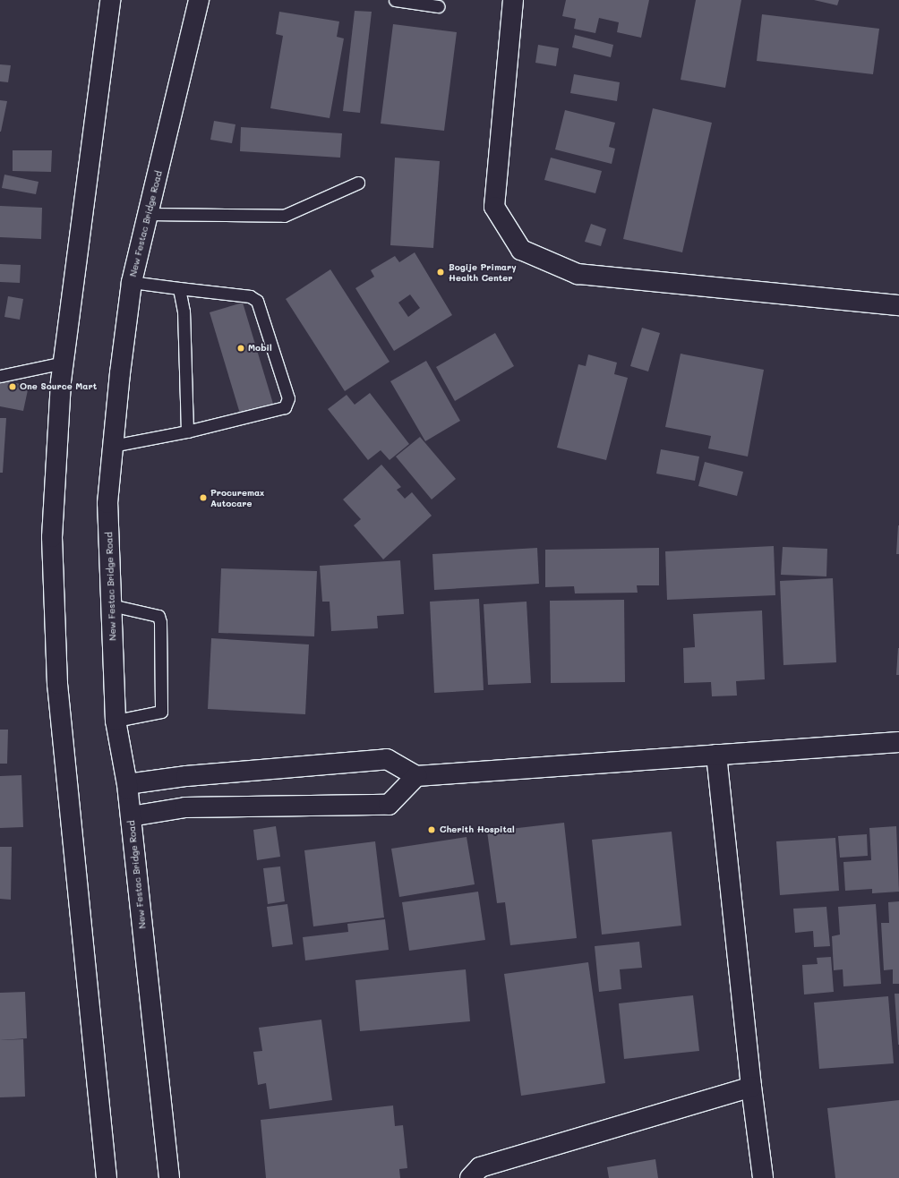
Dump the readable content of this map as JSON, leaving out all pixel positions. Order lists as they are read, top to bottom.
{
  "streets": {
    "street": ["New Festac Bridge Road"]
  },
  "places": [
    "Bogije Primary Health Center",
    "Mobil",
    "One Source Mart",
    "Procuremax Autocare",
    "Cherith Hospital"
  ]
}
